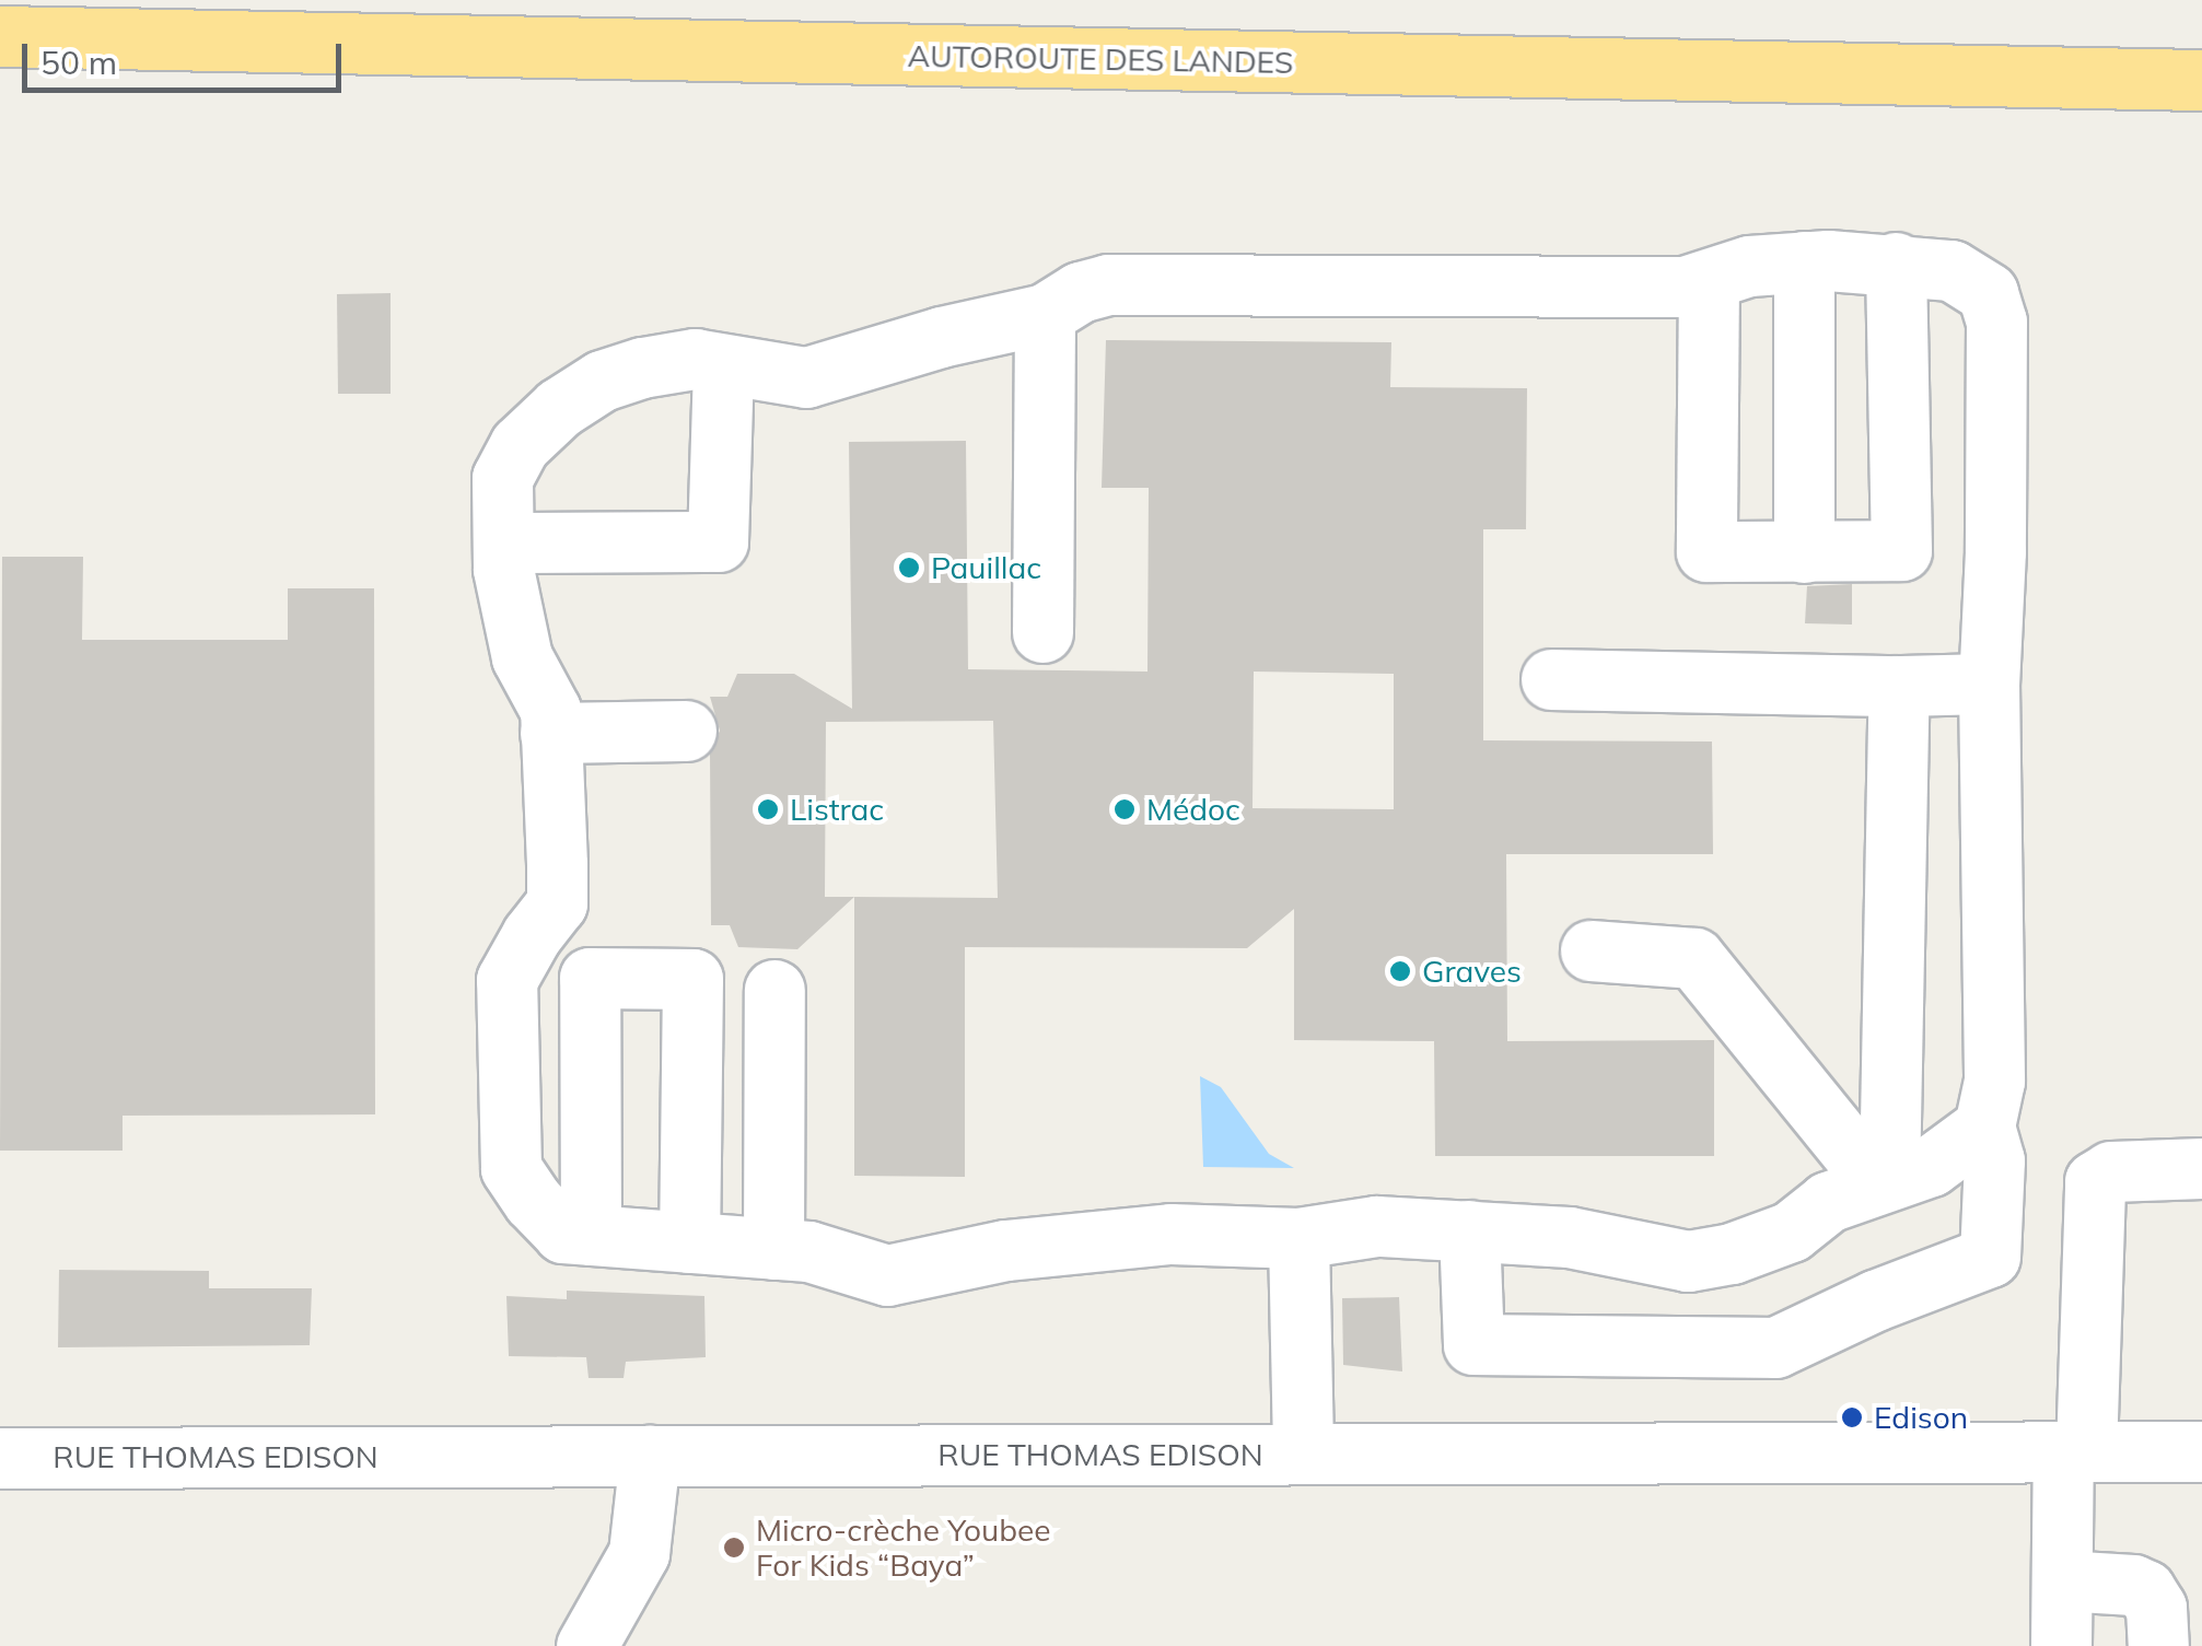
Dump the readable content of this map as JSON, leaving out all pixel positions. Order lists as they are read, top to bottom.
{
  "streets": {
    "highway": ["AUTOROUTE DES LANDES"],
    "street": ["RUE THOMAS EDISON"]
  },
  "places": [
    "Pauillac",
    "Listrac",
    "Médoc",
    "Graves",
    "Edison",
    "Micro-crèche Youbee For Kids “Baya”"
  ],
  "scale_bar": "50 m"
}
